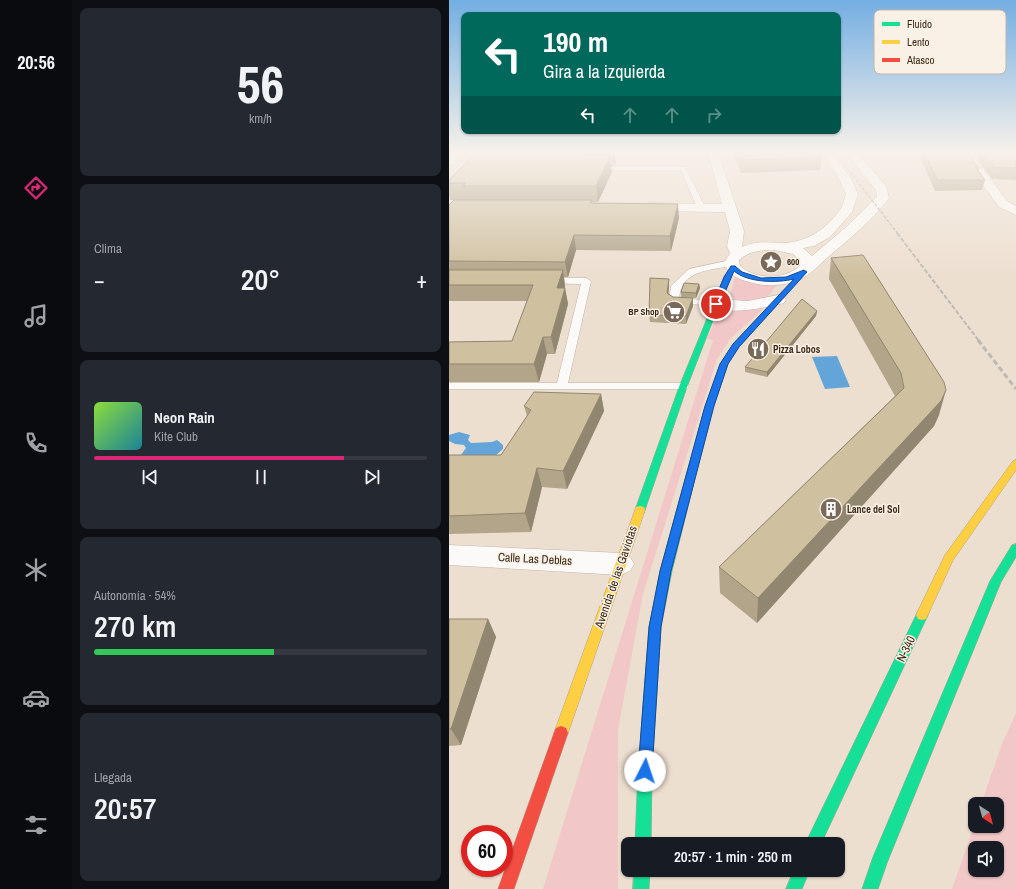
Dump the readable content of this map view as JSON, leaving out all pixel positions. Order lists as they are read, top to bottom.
{
  "streets": {
    "main road": ["Avenida de las Gaviotas", "N-340"],
    "street": ["Calle Las Deblas"]
  },
  "crossings": [
    ["Calle Las Deblas", "Avenida de las Gaviotas"]
  ],
  "places": {
    "place": ["600"],
    "supermarket": ["BP Shop"],
    "restaurant": ["Pizza Lobos"],
    "building": ["Lance del Sol"]
  },
  "legend": ["Fluido", "Lento", "Atasco"],
  "north": "bottom right",
  "page": {
    "tabs": "20:56",
    "tile": [
      ["56", "km/h"],
      "Clima",
      ["Autonomía · 54%", "270 km"],
      ["Llegada", "20:57"]
    ],
    "turn": ["190 m", "Gira a la izquierda"],
    "heat": ["−", "20°", "+"],
    "song": ["Neon Rain", "Kite Club"],
    "limit": "60",
    "trip": "20:57 · 1 min · 250 m"
  }
}
